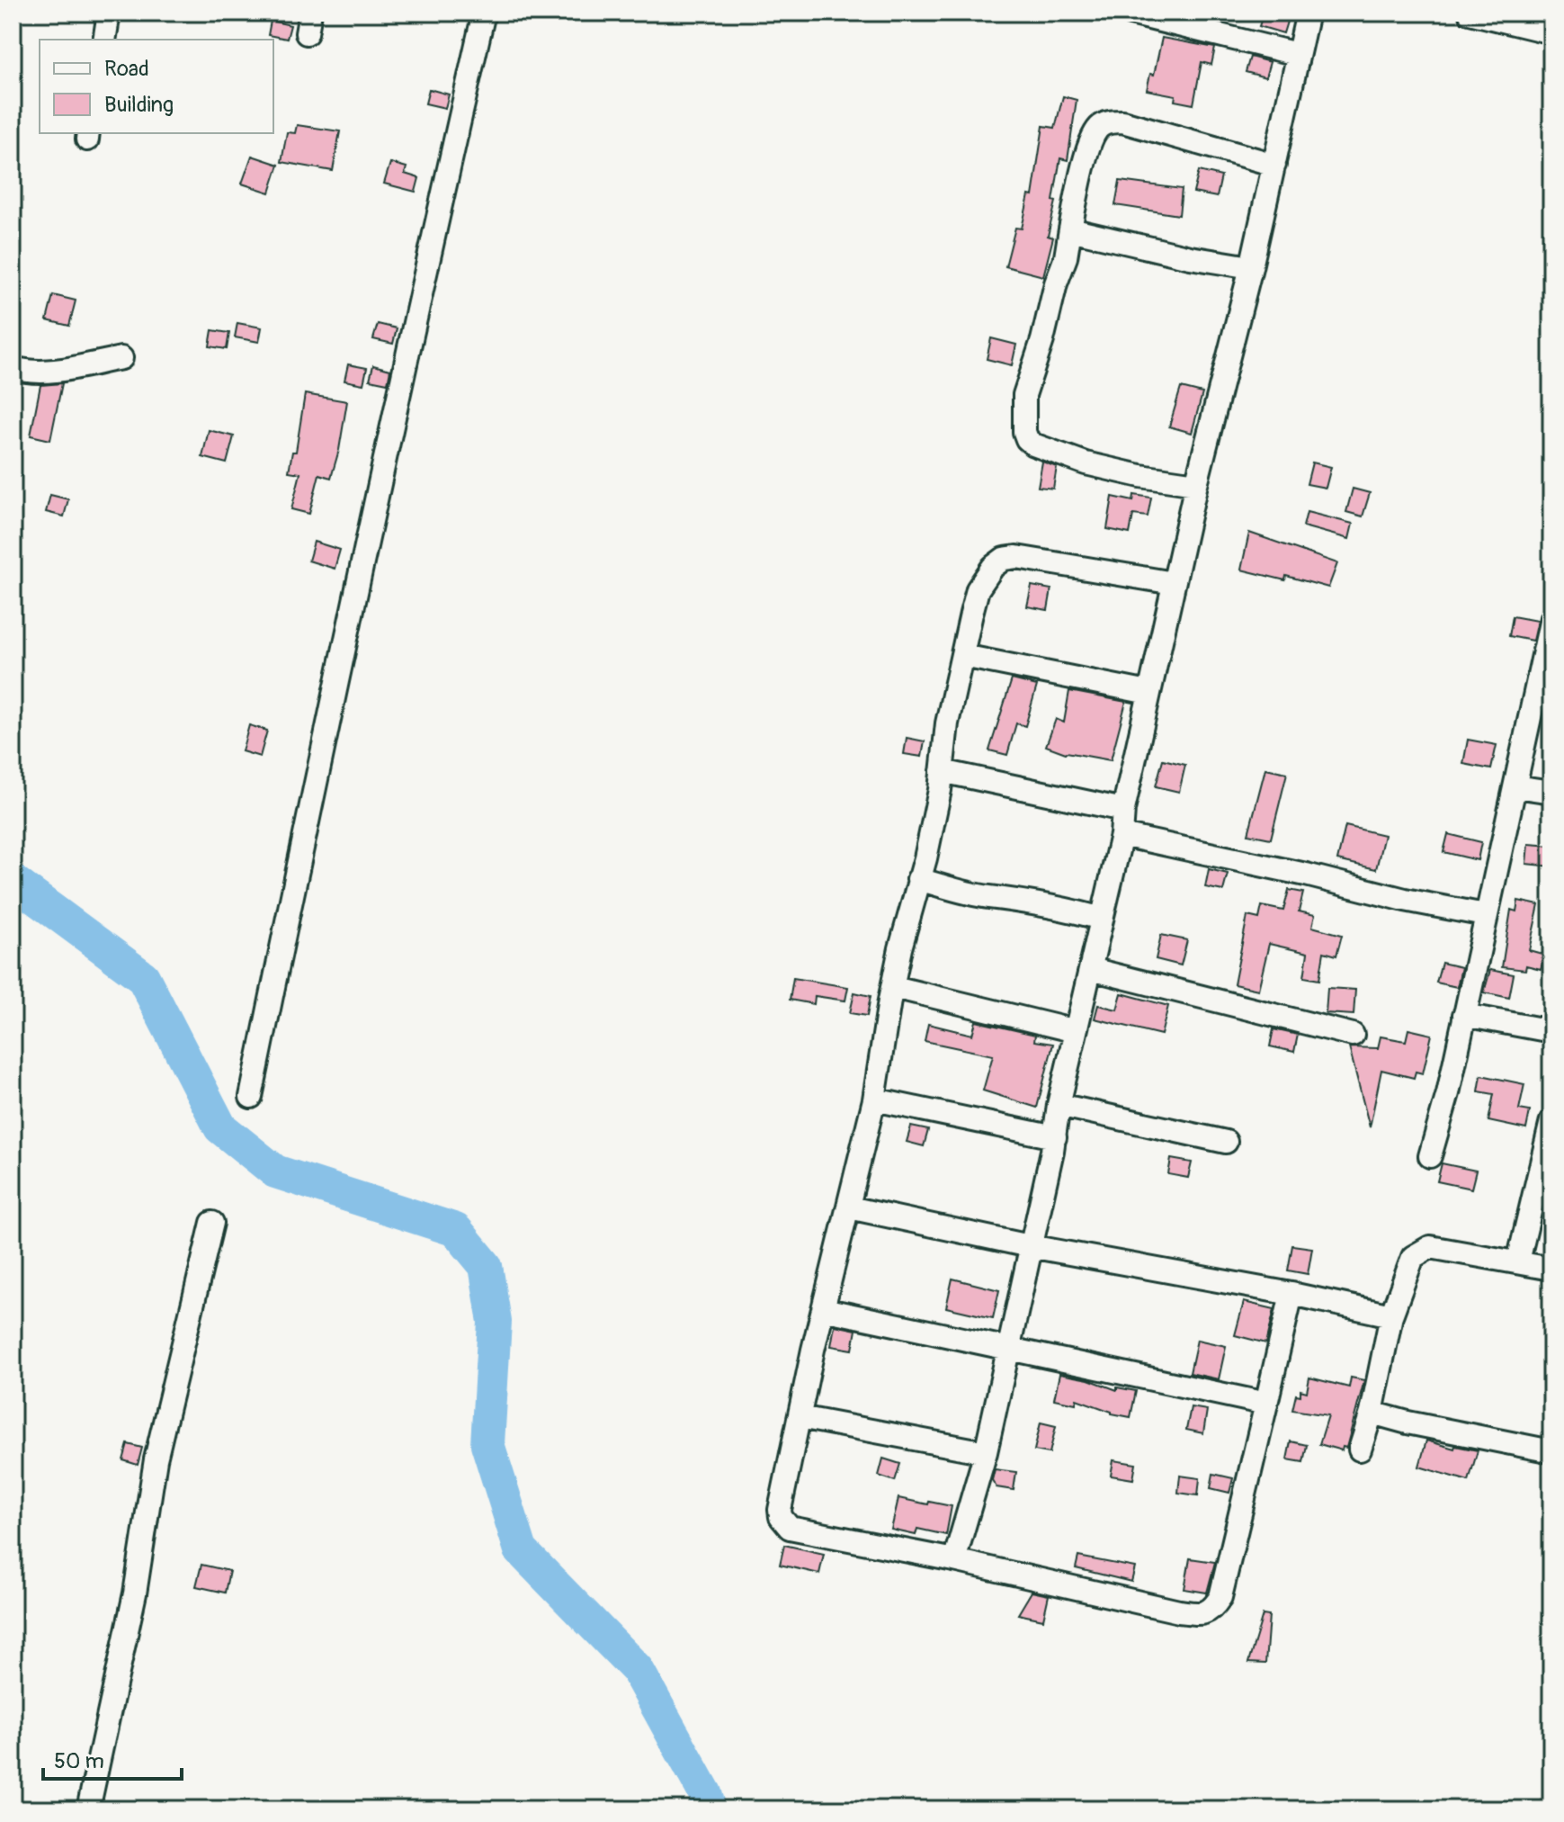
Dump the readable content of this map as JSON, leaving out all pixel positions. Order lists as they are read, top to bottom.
{
  "legend": ["Road", "Building"],
  "scale_bar": "50 m"
}
